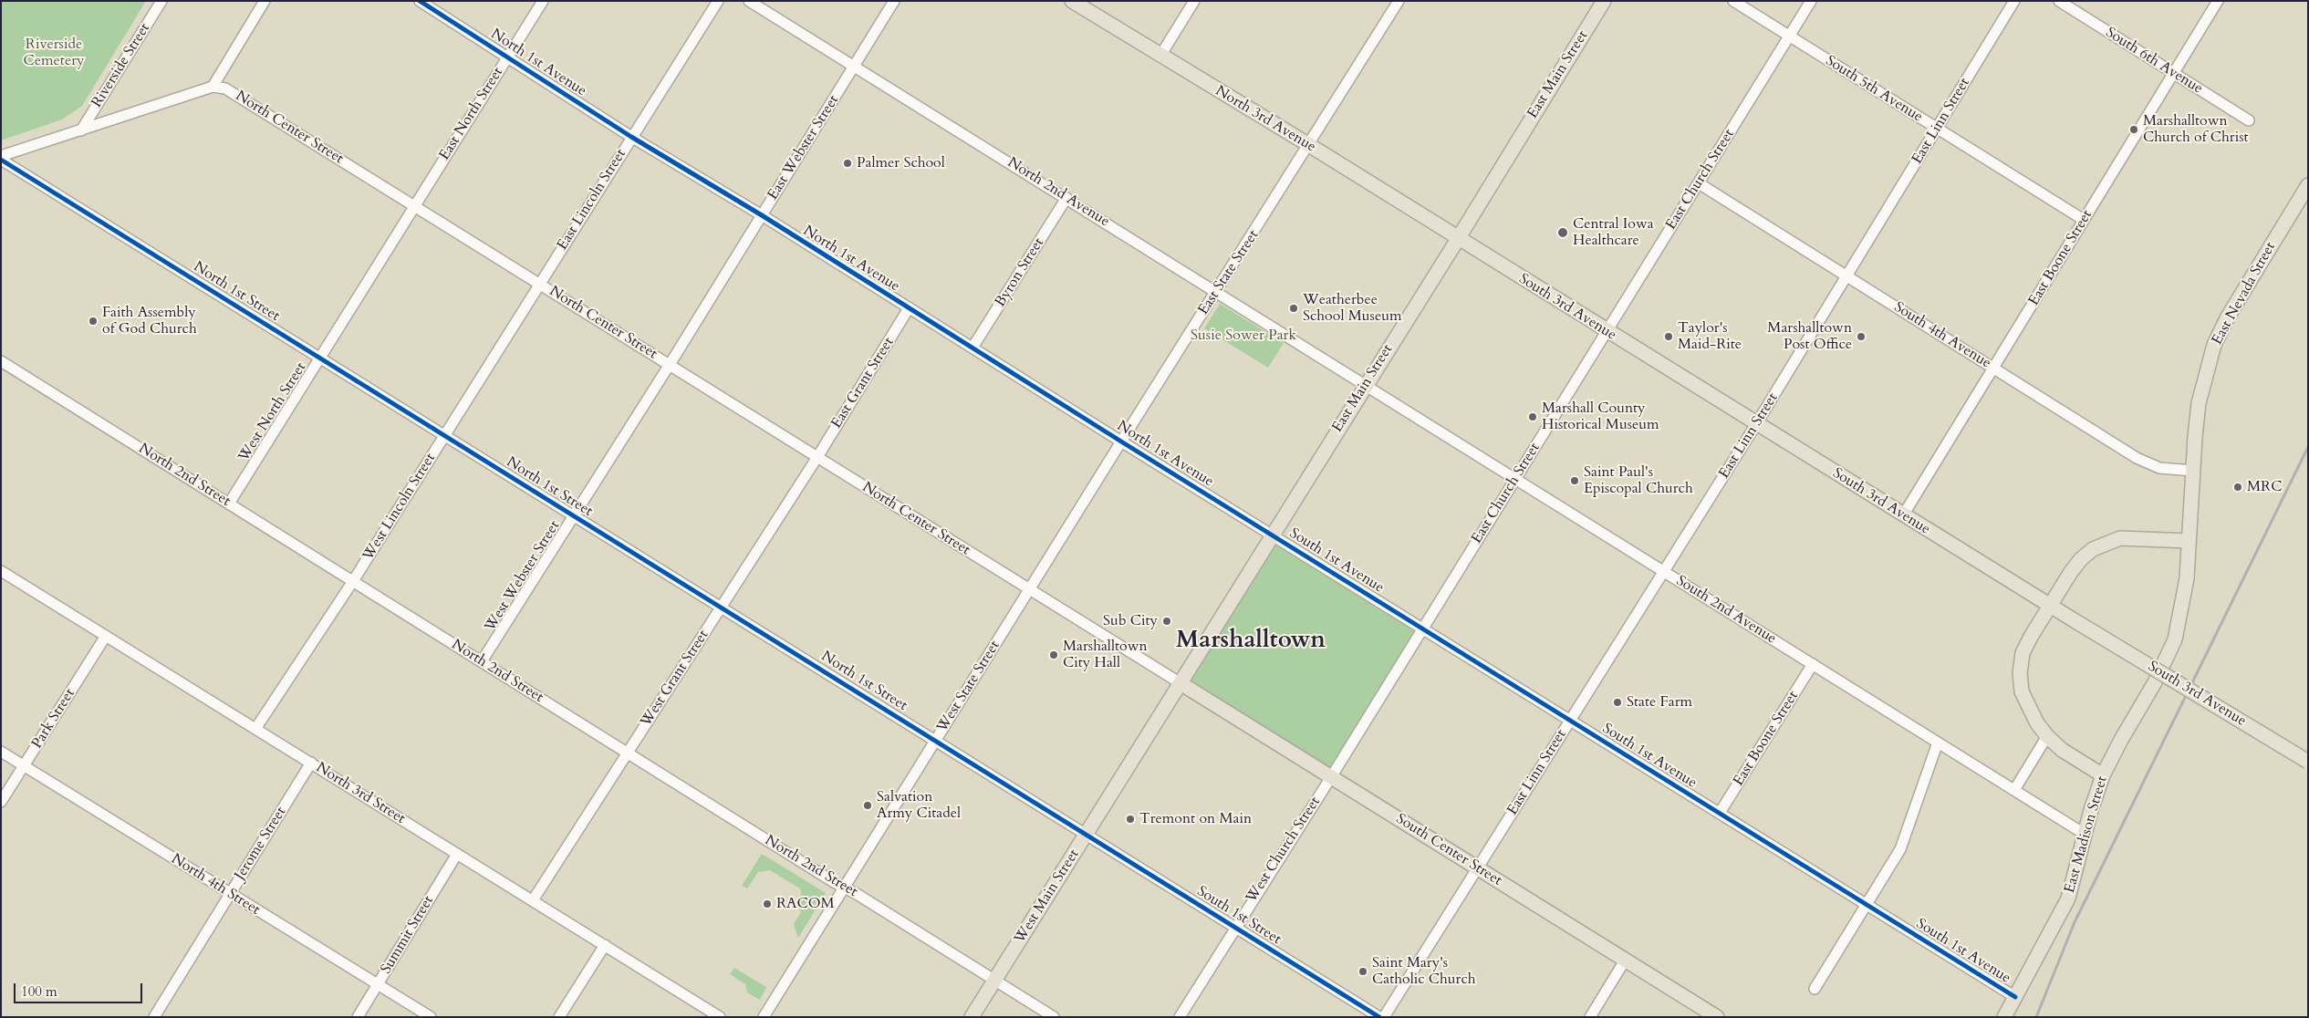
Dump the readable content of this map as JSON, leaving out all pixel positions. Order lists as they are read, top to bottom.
{
  "streets": {
    "main road": [
      "East Main Street",
      "North 3rd Avenue",
      "East Nevada Street",
      "South 3rd Avenue",
      "East Madison Street",
      "South Center Street",
      "West Main Street"
    ],
    "street": [
      "South 6th Avenue",
      "North 1st Avenue",
      "Riverside Street",
      "South 5th Avenue",
      "East North Street",
      "East Linn Street",
      "North Center Street",
      "East Webster Street",
      "East Church Street",
      "North 2nd Avenue",
      "East Lincoln Street",
      "East Boone Street",
      "Byron Street",
      "East State Street",
      "North 1st Street",
      "South 4th Avenue",
      "East Grant Street",
      "West North Street",
      "North 2nd Street",
      "West Lincoln Street",
      "South 1st Avenue",
      "West Webster Street",
      "South 2nd Avenue",
      "West Grant Street",
      "West State Street",
      "Park Street",
      "North 3rd Street",
      "Jerome Street",
      "West Church Street",
      "North 4th Street",
      "South 1st Street",
      "Summit Street"
    ]
  },
  "crossings": [
    ["South 6th Avenue", "East Boone Street"],
    ["North 1st Avenue", "East Main Street"],
    ["North 1st Avenue", "East North Street"],
    ["North 1st Avenue", "East Webster Street"],
    ["North 1st Avenue", "East Lincoln Street"],
    ["North 1st Avenue", "Byron Street"],
    ["North 1st Avenue", "East State Street"],
    ["North 1st Avenue", "East Grant Street"],
    ["North 1st Avenue", "South 1st Avenue"],
    ["East Main Street", "North 3rd Avenue"],
    ["East Main Street", "North Center Street"],
    ["East Main Street", "North 2nd Avenue"],
    ["East Main Street", "South 3rd Avenue"],
    ["East Main Street", "South 1st Avenue"],
    ["East Main Street", "South 2nd Avenue"],
    ["East Main Street", "South Center Street"],
    ["East Main Street", "West Main Street"],
    ["South 5th Avenue", "East Linn Street"],
    ["South 5th Avenue", "East Church Street"],
    ["South 5th Avenue", "East Boone Street"],
    ["East North Street", "North Center Street"],
    ["East North Street", "West North Street"],
    ["North 3rd Avenue", "East State Street"],
    ["North 3rd Avenue", "South 3rd Avenue"],
    ["East Linn Street", "South 3rd Avenue"],
    ["East Linn Street", "South 4th Avenue"],
    ["East Linn Street", "South 1st Avenue"],
    ["East Linn Street", "South 2nd Avenue"],
    ["East Linn Street", "South Center Street"],
    ["North Center Street", "East Webster Street"],
    ["North Center Street", "East Lincoln Street"],
    ["North Center Street", "East State Street"],
    ["North Center Street", "East Grant Street"],
    ["North Center Street", "West North Street"],
    ["North Center Street", "West Lincoln Street"],
    ["North Center Street", "West Webster Street"],
    ["North Center Street", "West Grant Street"],
    ["North Center Street", "West State Street"],
    ["North Center Street", "South Center Street"],
    ["North Center Street", "West Main Street"],
    ["East Webster Street", "North 2nd Avenue"],
    ["East Webster Street", "West Webster Street"],
    ["East Church Street", "South 3rd Avenue"],
    ["East Church Street", "South 4th Avenue"],
    ["East Church Street", "South 1st Avenue"],
    ["East Church Street", "South 2nd Avenue"],
    ["East Church Street", "West Church Street"],
    ["East Church Street", "South Center Street"],
    ["North 2nd Avenue", "Byron Street"],
    ["North 2nd Avenue", "East State Street"],
    ["North 2nd Avenue", "South 2nd Avenue"],
    ["East Lincoln Street", "West Lincoln Street"],
    ["East Boone Street", "South 3rd Avenue"],
    ["East Boone Street", "South 4th Avenue"],
    ["East Boone Street", "South 1st Avenue"],
    ["East Boone Street", "South 2nd Avenue"],
    ["East State Street", "West State Street"],
    ["North 1st Street", "West North Street"],
    ["North 1st Street", "West Lincoln Street"],
    ["North 1st Street", "West Webster Street"],
    ["North 1st Street", "West Grant Street"],
    ["North 1st Street", "West State Street"],
    ["North 1st Street", "West Main Street"],
    ["North 1st Street", "South 1st Street"],
    ["East Nevada Street", "East Madison Street"],
    ["South 4th Avenue", "East Madison Street"],
    ["East Grant Street", "West Grant Street"],
    ["West North Street", "North 2nd Street"],
    ["North 2nd Street", "West Lincoln Street"],
    ["North 2nd Street", "West Webster Street"],
    ["North 2nd Street", "West Grant Street"],
    ["North 2nd Street", "West State Street"],
    ["North 2nd Street", "West Main Street"],
    ["West Lincoln Street", "North 3rd Street"],
    ["South 1st Avenue", "East Madison Street"],
    ["South 2nd Avenue", "East Madison Street"],
    ["West Grant Street", "North 3rd Street"],
    ["Park Street", "North 3rd Street"],
    ["Park Street", "North 4th Street"],
    ["North 3rd Street", "Jerome Street"],
    ["North 3rd Street", "Summit Street"],
    ["Jerome Street", "North 4th Street"],
    ["West Church Street", "South Center Street"],
    ["West Church Street", "South 1st Street"],
    ["South Center Street", "West Main Street"],
    ["North 4th Street", "Summit Street"],
    ["West Main Street", "South 1st Street"]
  ],
  "districts": ["Marshalltown"],
  "parks": ["Riverside Cemetery", "Susie Sower Park"],
  "places": [
    "Marshalltown Church of Christ",
    "Palmer School",
    "Central Iowa Healthcare",
    "Weatherbee School Museum",
    "Faith Assembly of God Church",
    "Taylor's Maid-Rite",
    "Marshalltown Post Office",
    "Marshall County Historical Museum",
    "Saint Paul's Episcopal Church",
    "MRC",
    "Sub City",
    "Marshalltown City Hall",
    "State Farm",
    "Salvation Army Citadel",
    "Tremont on Main",
    "RACOM",
    "Saint Mary's Catholic Church"
  ],
  "scale_bar": "100 m"
}
